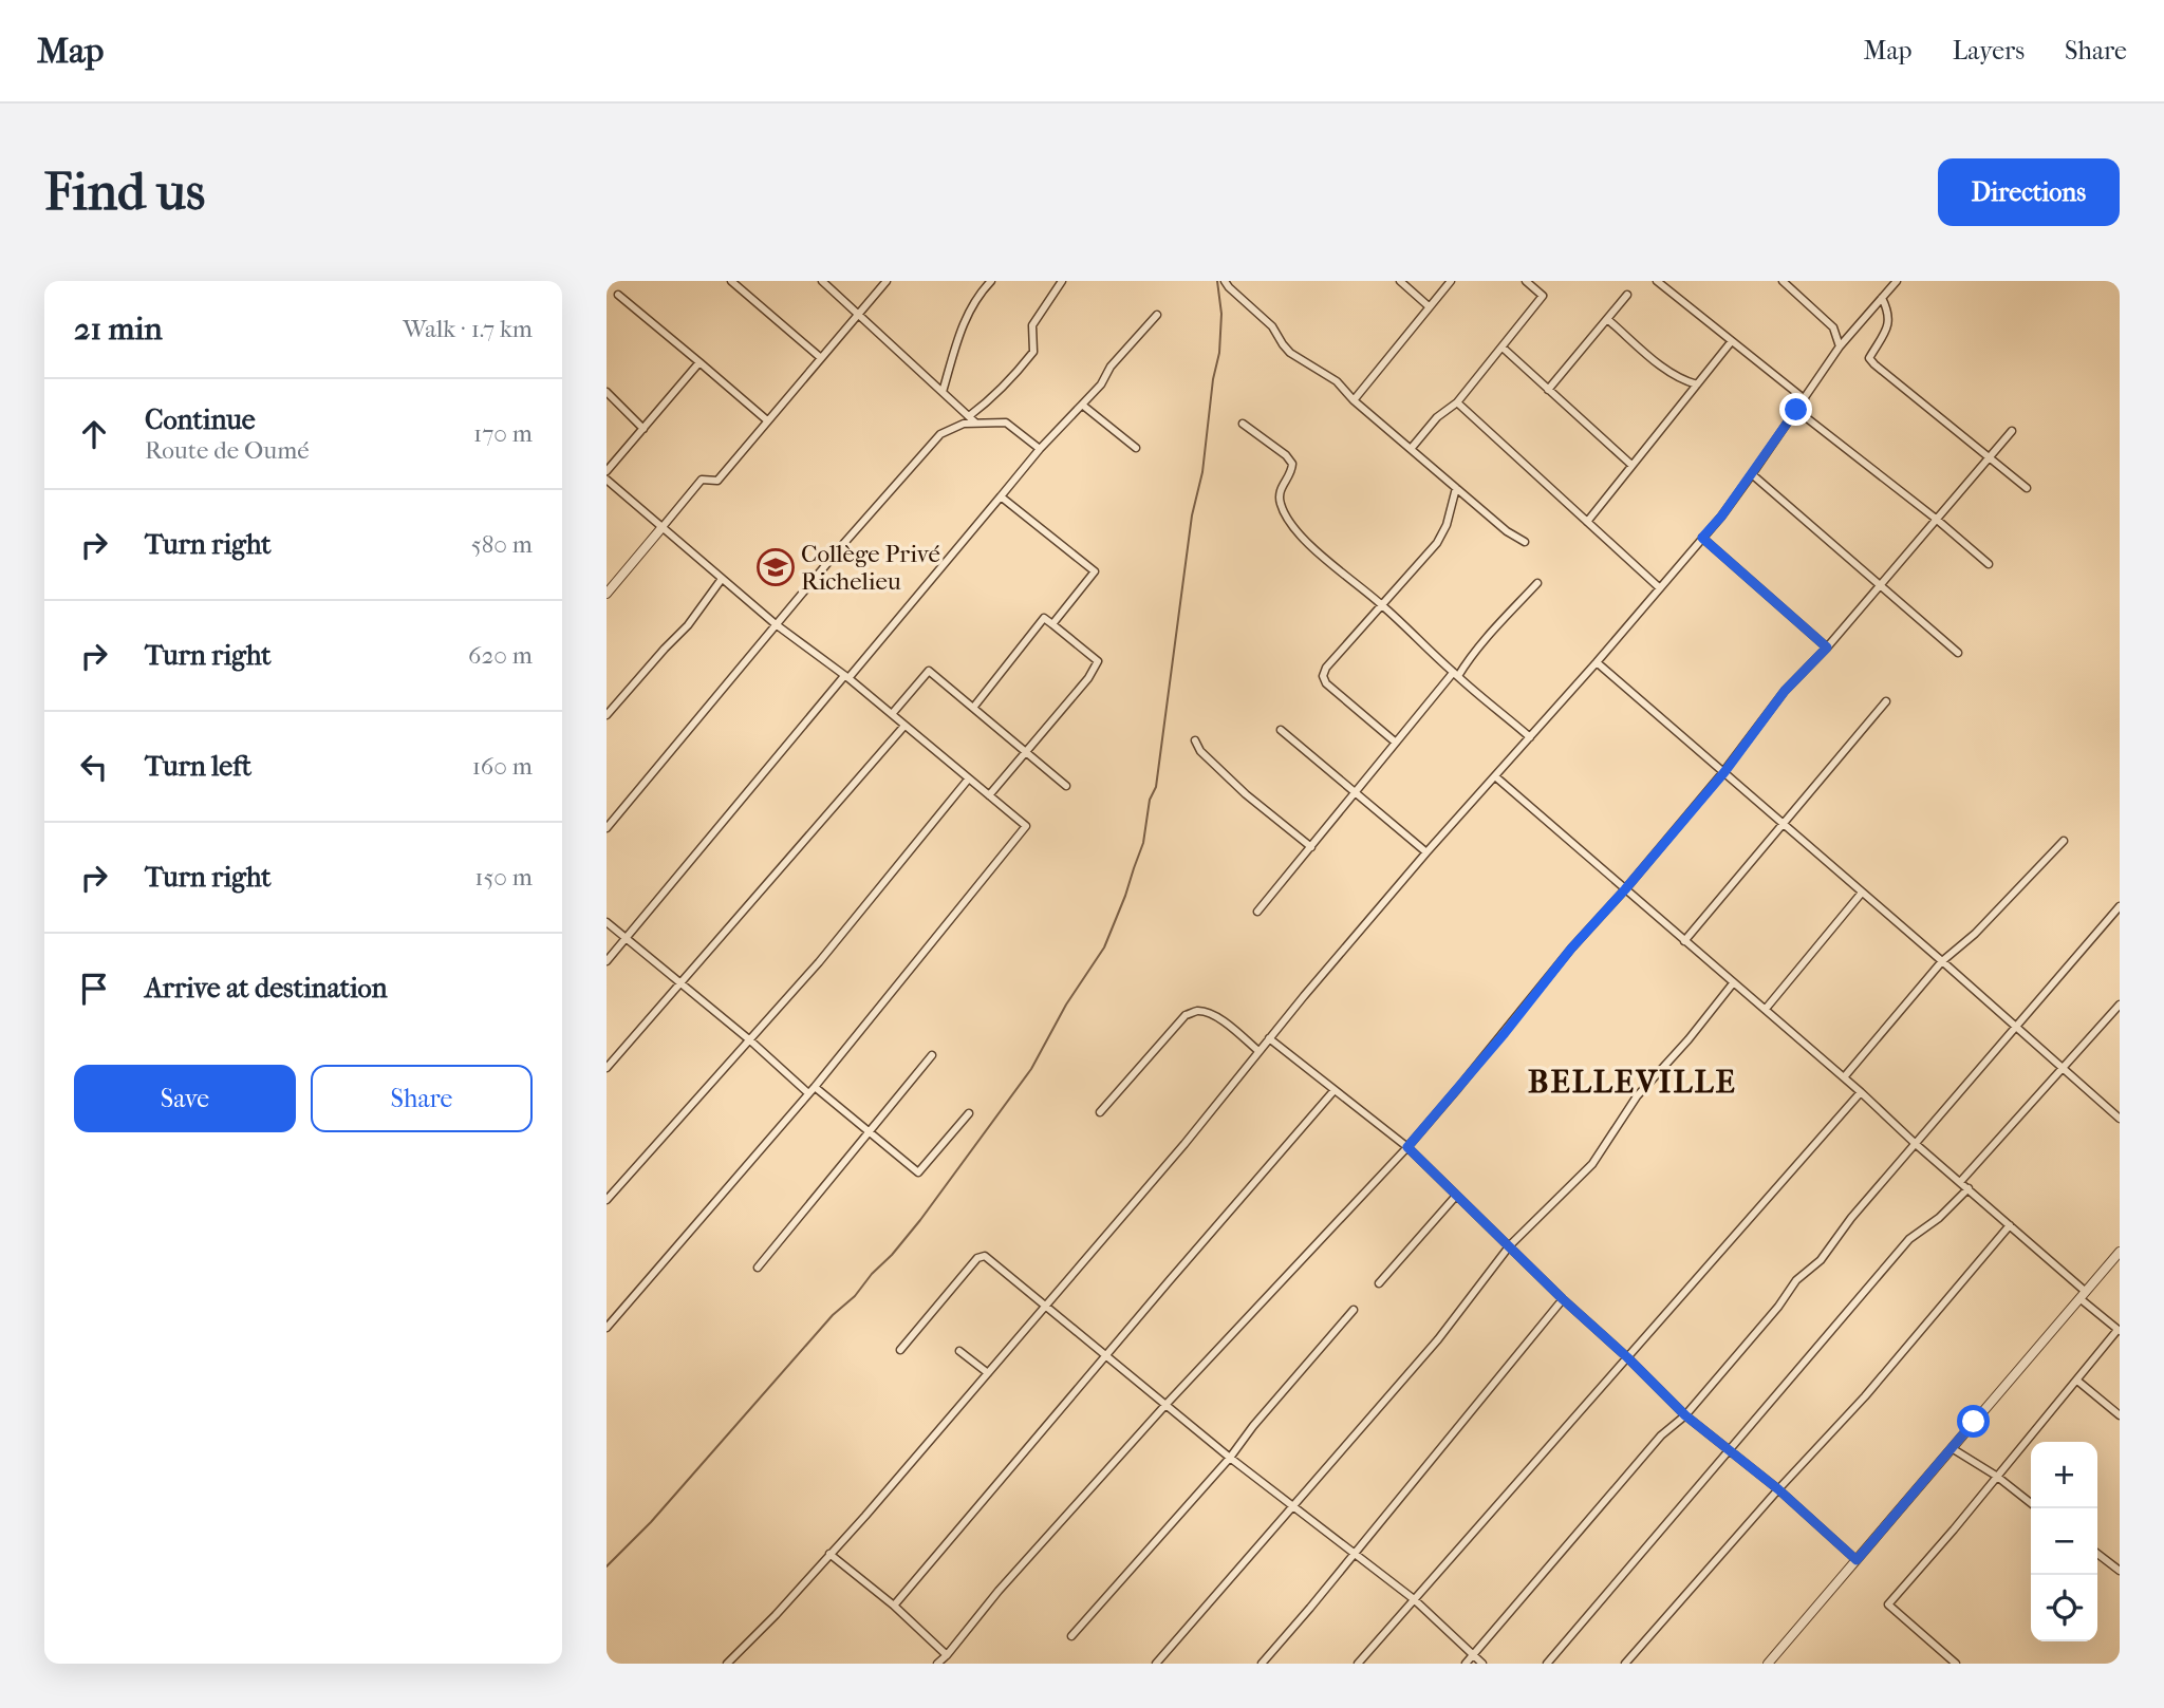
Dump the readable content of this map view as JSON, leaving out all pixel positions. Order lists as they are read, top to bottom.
{
  "districts": ["BELLEVILLE"],
  "places": {
    "school or university": ["Collège Privé Richelieu"]
  },
  "page": {
    "header": "Map",
    "nav": ["Map", "Layers", "Share"],
    "buttons": [
      "Directions",
      ["Save", "Share"]
    ],
    "title": "Find us",
    "heading": ["21 min", "Walk · 1.7 km"],
    "list": [
      ["Continue", "Route de Oumé", "170 m"],
      ["Turn right", "580 m"],
      ["Turn right", "620 m"],
      ["Turn left", "160 m"],
      ["Turn right", "150 m"],
      "Arrive at destination"
    ],
    "map_buttons": ["+", "−"]
  }
}
